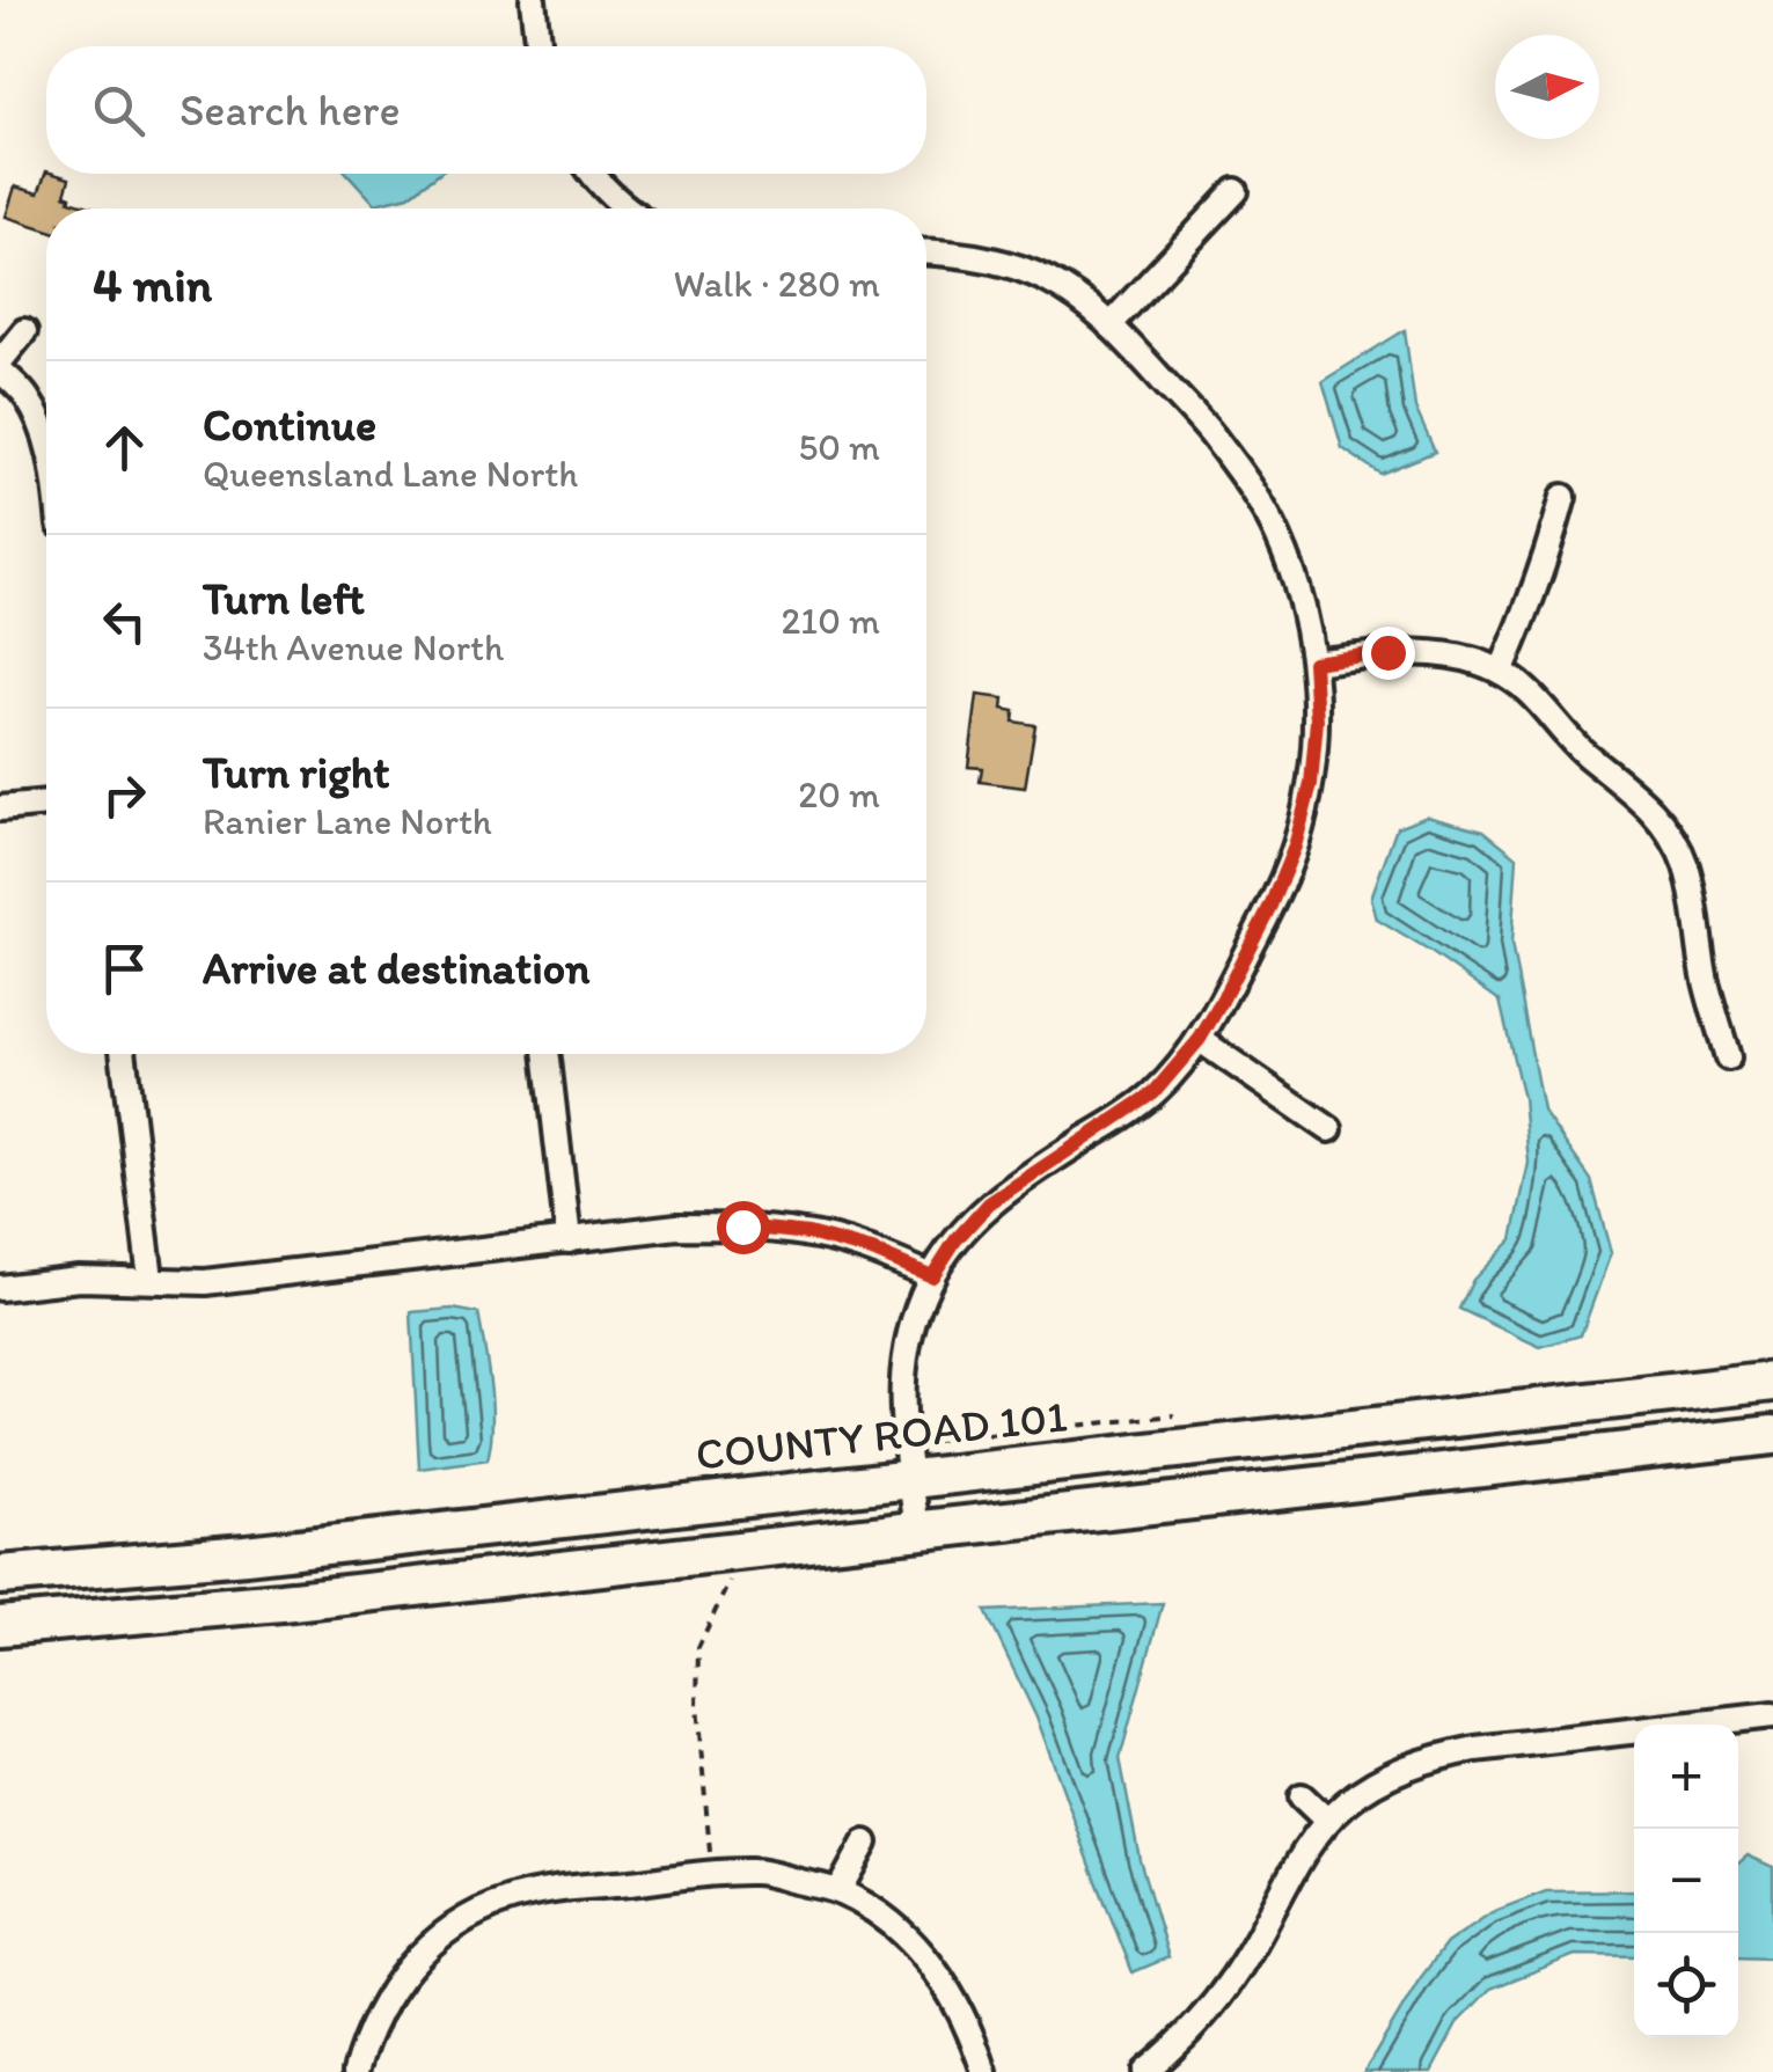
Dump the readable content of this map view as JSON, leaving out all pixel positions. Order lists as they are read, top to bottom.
{
  "streets": {
    "main road": ["COUNTY ROAD 101"]
  },
  "north": "right",
  "page": {
    "search": "Search here",
    "heading": ["4 min", "Walk · 280 m"],
    "list": [
      ["Continue", "Queensland Lane North", "50 m"],
      ["Turn left", "34th Avenue North", "210 m"],
      ["Turn right", "Ranier Lane North", "20 m"],
      "Arrive at destination"
    ],
    "map_buttons": ["+", "−"]
  }
}
